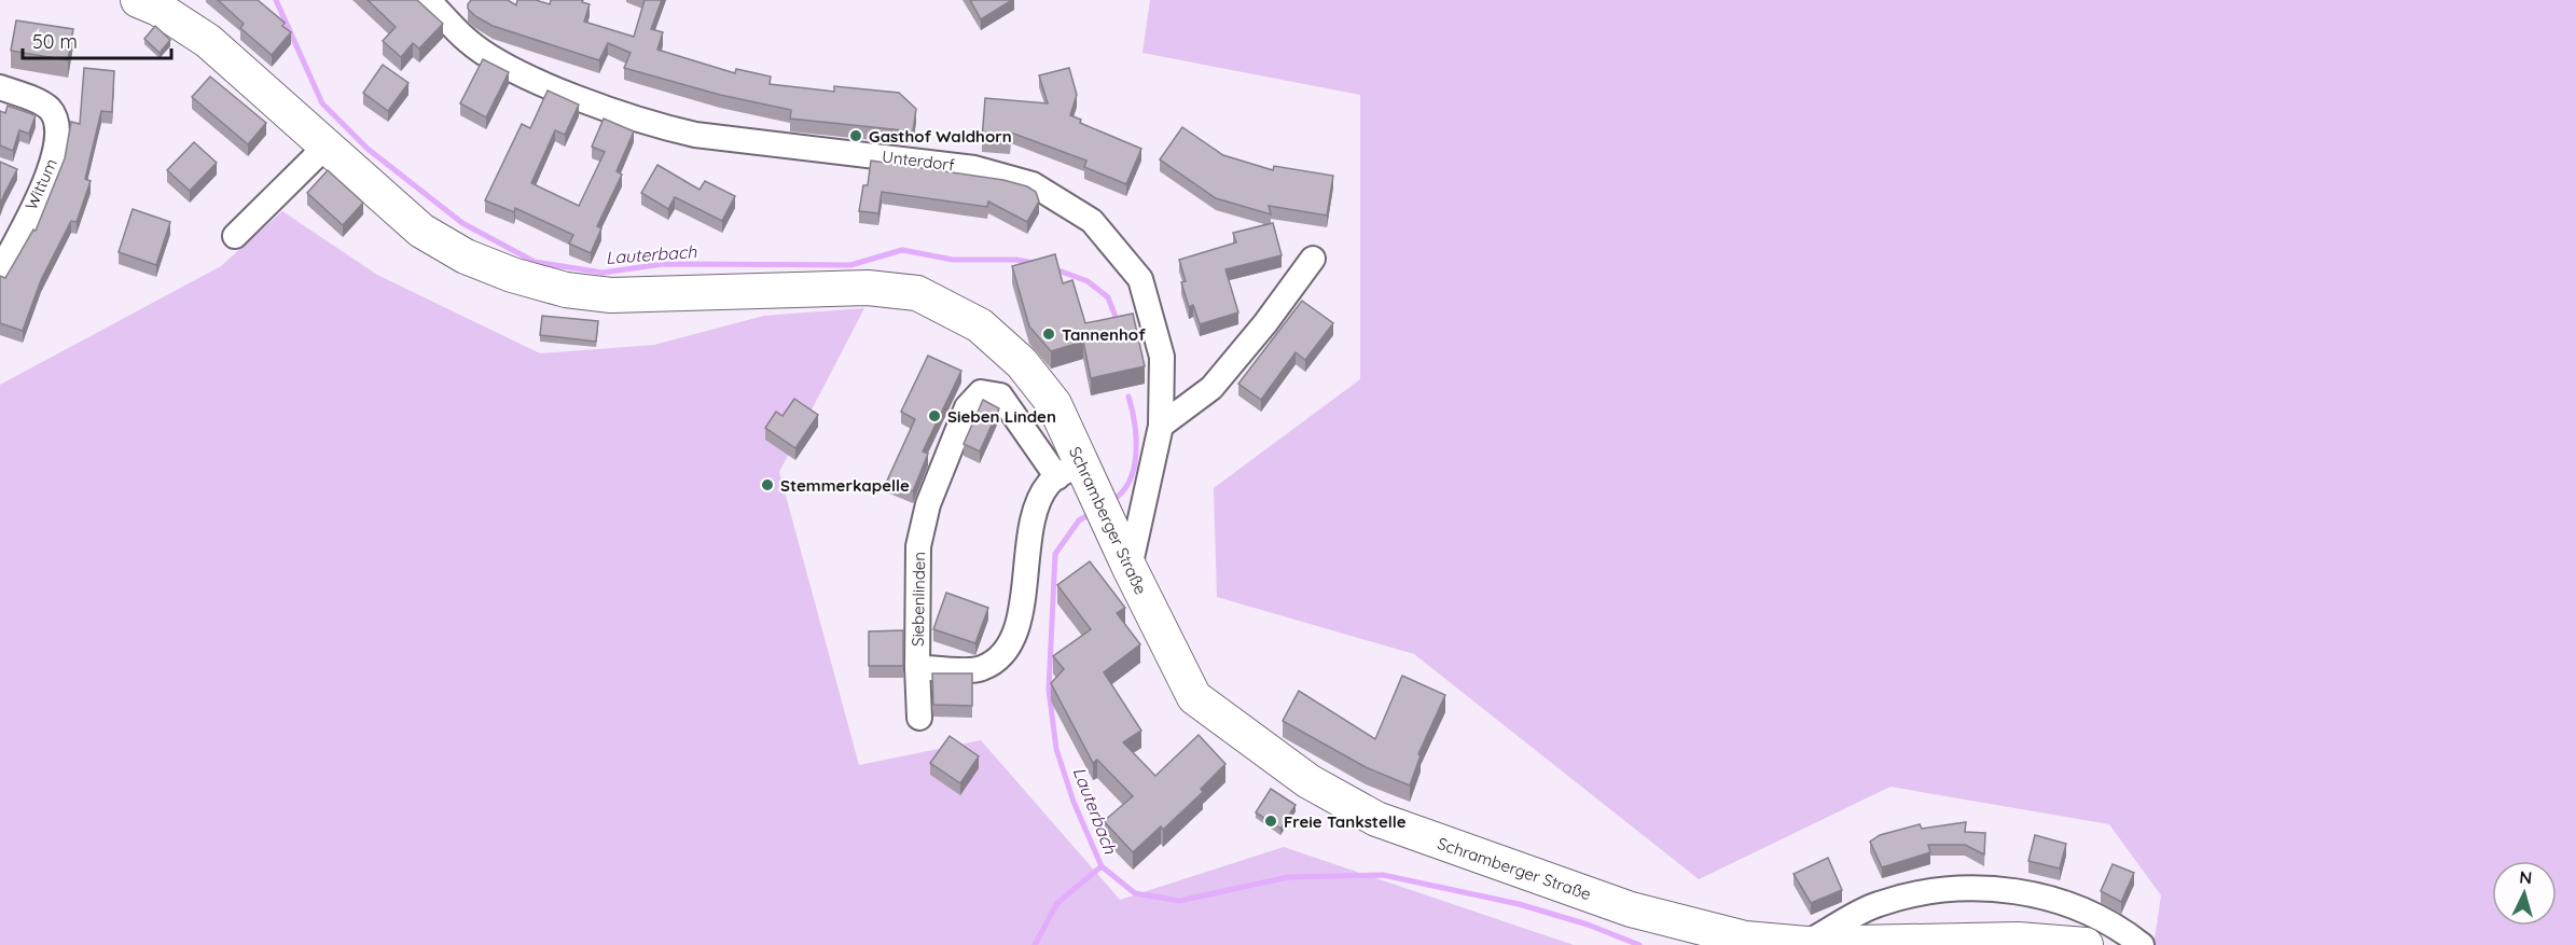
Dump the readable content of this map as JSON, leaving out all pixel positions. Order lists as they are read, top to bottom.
{
  "streets": {
    "main road": ["Schramberger Straße"],
    "street": ["Unterdorf", "Wittum", "Siebenlinden"]
  },
  "crossings": [
    ["Unterdorf", "Schramberger Straße"],
    ["Schramberger Straße", "Siebenlinden"]
  ],
  "water": ["Lauterbach"],
  "places": [
    "Gasthof Waldhorn",
    "Tannenhof",
    "Sieben Linden",
    "Stemmerkapelle",
    "Freie Tankstelle"
  ],
  "scale_bar": "50 m",
  "north": "top"
}
